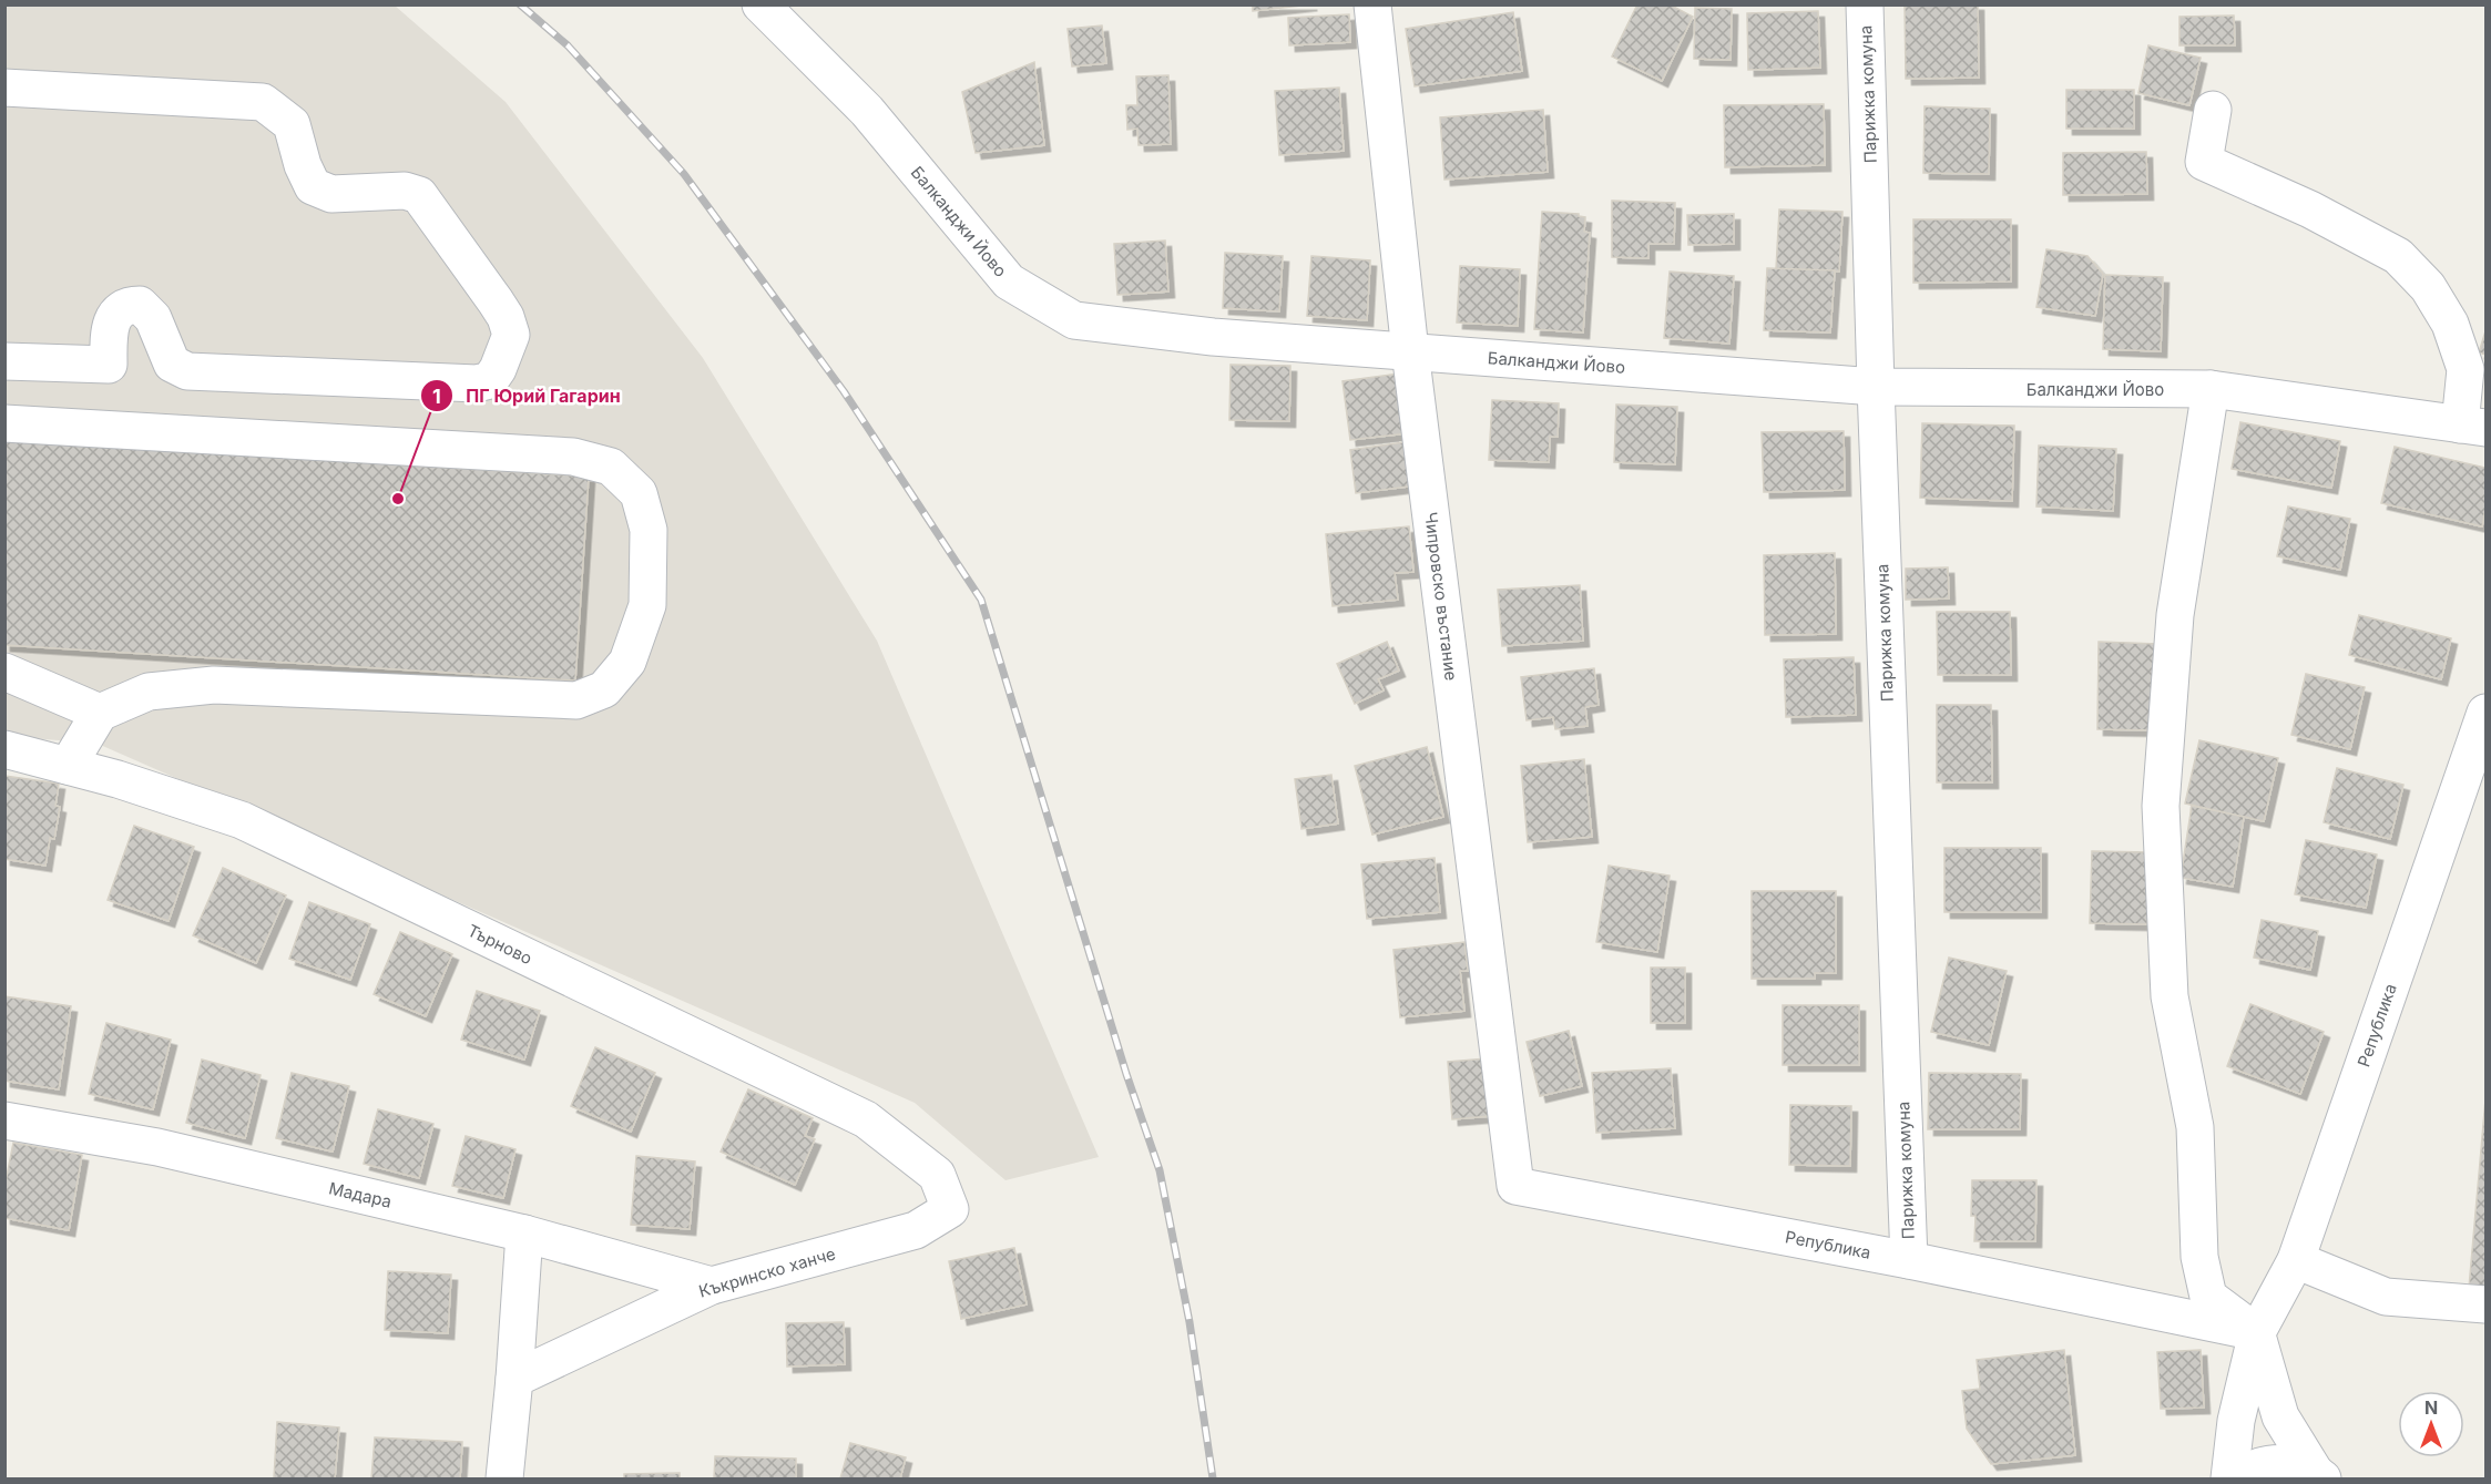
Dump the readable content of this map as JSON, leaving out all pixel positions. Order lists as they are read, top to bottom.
{
  "streets": {
    "street": [
      "Парижка комуна",
      "Балканджи Йово",
      "Чипровско въстание",
      "Търново",
      "Република",
      "Мадара",
      "Къкринско ханче"
    ]
  },
  "crossings": [
    ["Парижка комуна", "Балканджи Йово"],
    ["Парижка комуна", "Република"],
    ["Балканджи Йово", "Чипровско въстание"],
    ["Чипровско въстание", "Република"],
    ["Търново", "Къкринско ханче"],
    ["Мадара", "Къкринско ханче"]
  ],
  "places": ["ПГ Юрий Гагарин"],
  "north": "top"
}
